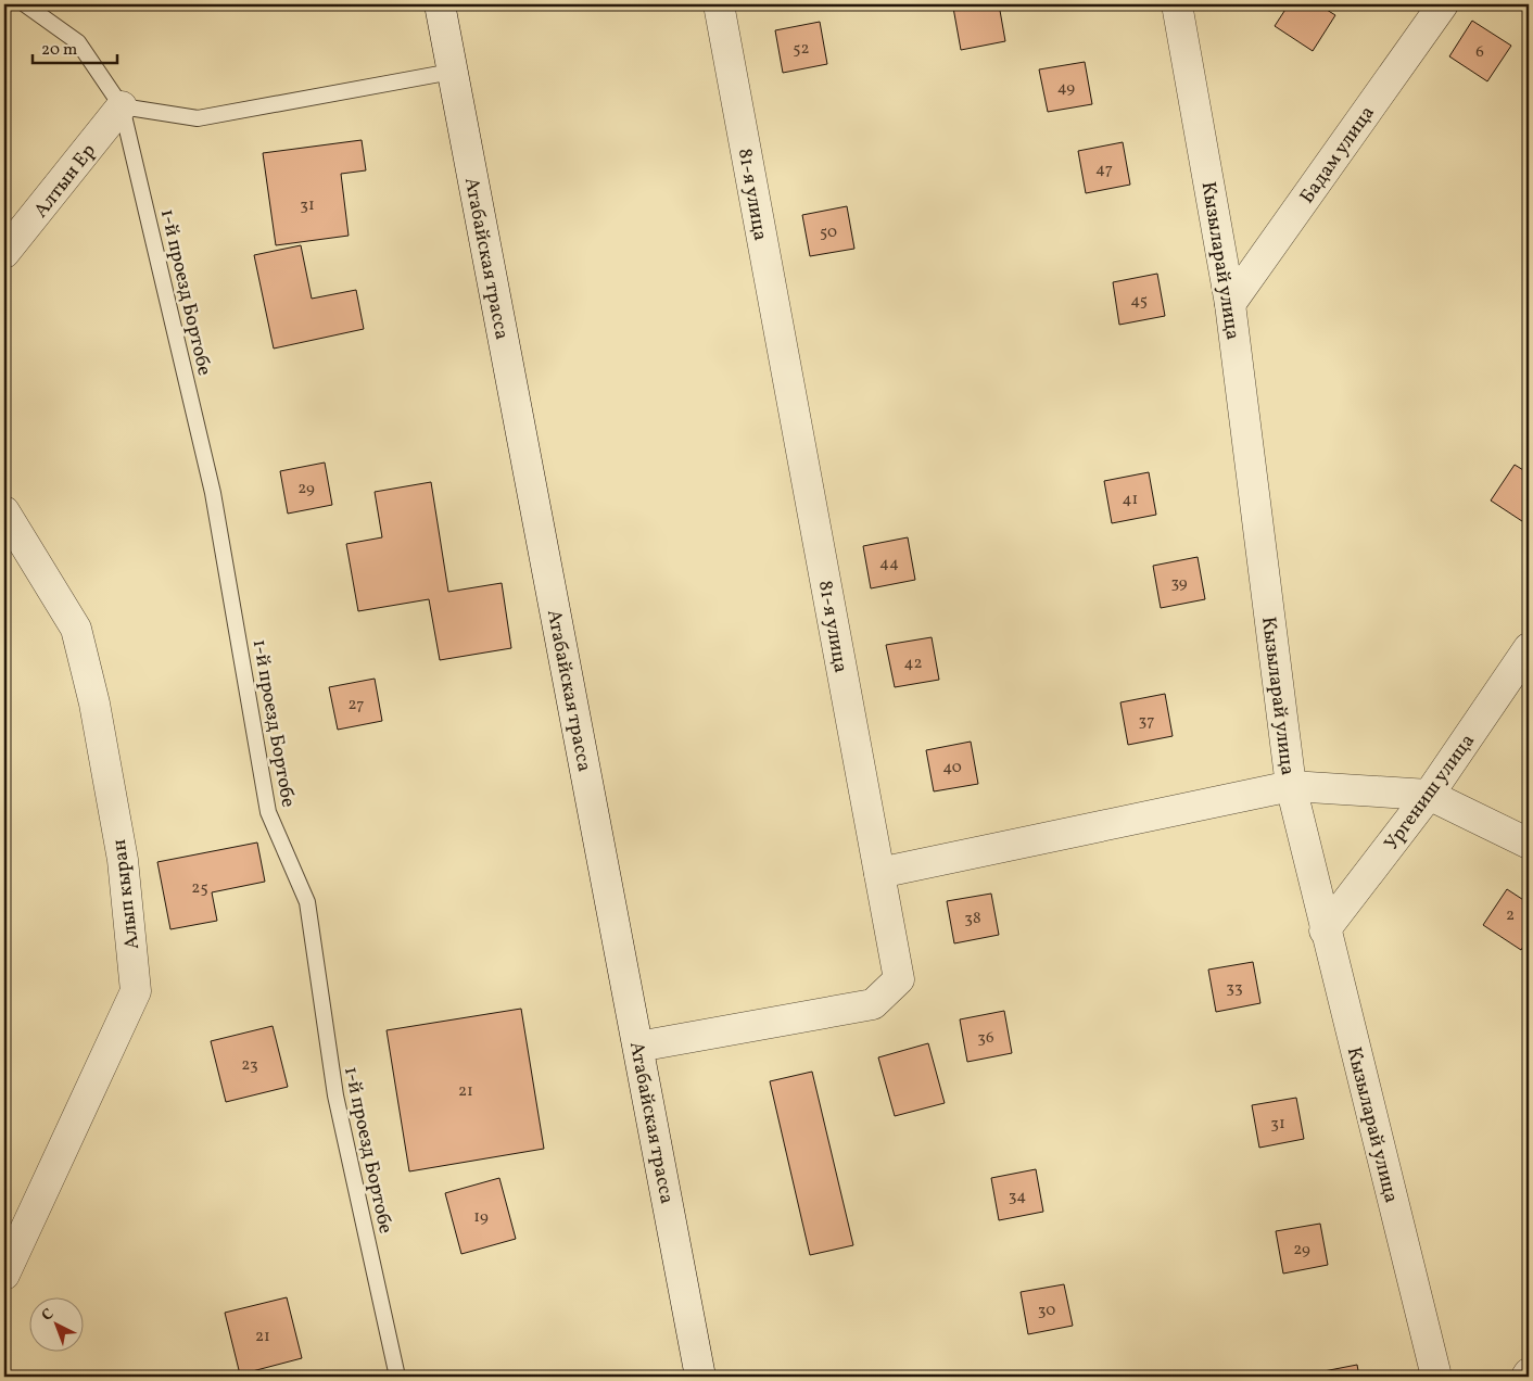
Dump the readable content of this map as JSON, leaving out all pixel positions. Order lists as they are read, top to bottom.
{
  "streets": {
    "street": [
      "Бадам улица",
      "Алтын Ер",
      "81-я улица",
      "Атабайская трасса",
      "Кызыларай улица",
      "Ургениш улица",
      "Алып кыран"
    ],
    "lane": ["1-й проезд Бортобе"]
  },
  "crossings": [
    ["Бадам улица", "Кызыларай улица"],
    ["Алтын Ер", "1-й проезд Бортобе"],
    ["81-я улица", "Атабайская трасса"],
    ["Кызыларай улица", "Ургениш улица"]
  ],
  "house_numbers": [
    "52",
    "6",
    "49",
    "47",
    "31",
    "50",
    "45",
    "29",
    "41",
    "44",
    "39",
    "42",
    "27",
    "37",
    "40",
    "25",
    "2",
    "38",
    "33",
    "36",
    "23",
    "21",
    "31",
    "34",
    "19",
    "29",
    "30",
    "21"
  ],
  "scale_bar": "20 m",
  "north": "top left"
}
